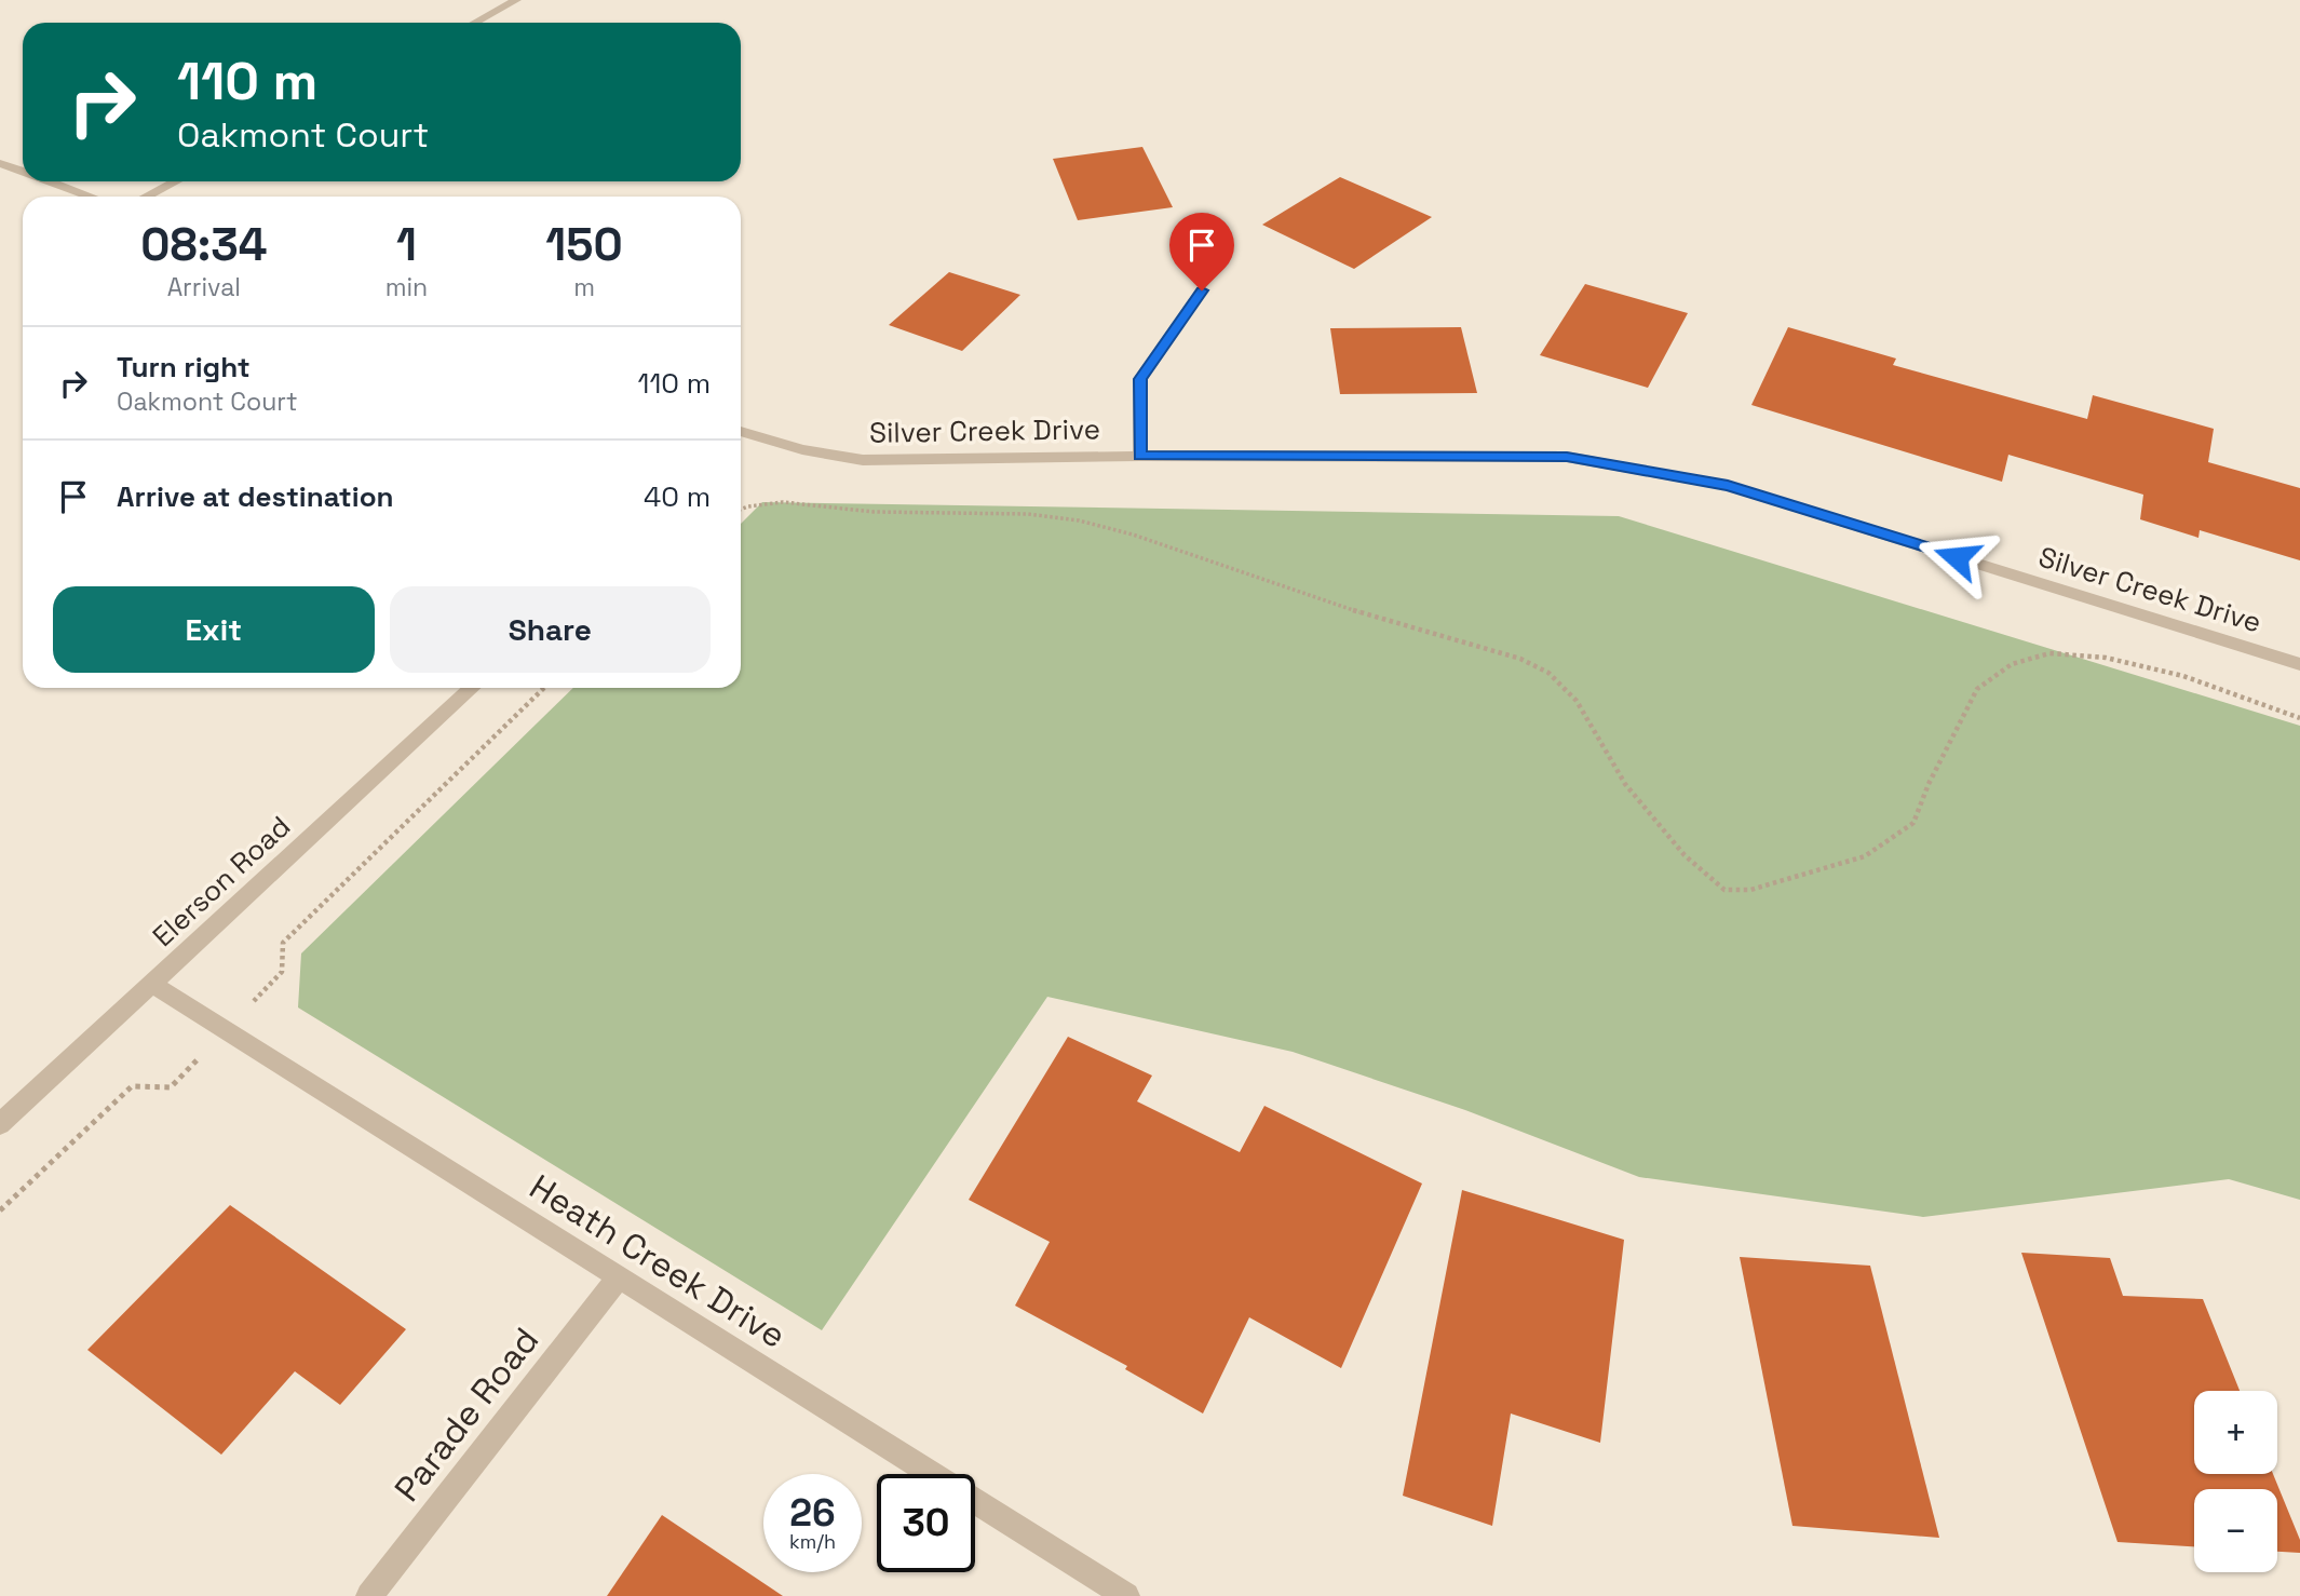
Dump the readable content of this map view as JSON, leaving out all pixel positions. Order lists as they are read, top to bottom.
{
  "streets": {
    "street": [
      "Silver Creek Drive",
      "Elerson Road",
      "Heath Creek Drive",
      "Parade Road"
    ]
  },
  "crossings": [
    ["Elerson Road", "Heath Creek Drive"],
    ["Heath Creek Drive", "Parade Road"]
  ],
  "page": {
    "turn": ["110 m", "Oakmont Court"],
    "eta": [
      "08:34",
      "Arrival",
      "1",
      "min",
      "150",
      "m"
    ],
    "list": [
      {
        "name": "Turn right",
        "note": "Oakmont Court",
        "value": "110 m"
      },
      {
        "name": "Arrive at destination",
        "value": "40 m"
      }
    ],
    "buttons": ["Exit", "Share"],
    "map_buttons": ["+", "−"],
    "speed": "26 km/h",
    "limit": "30"
  }
}
